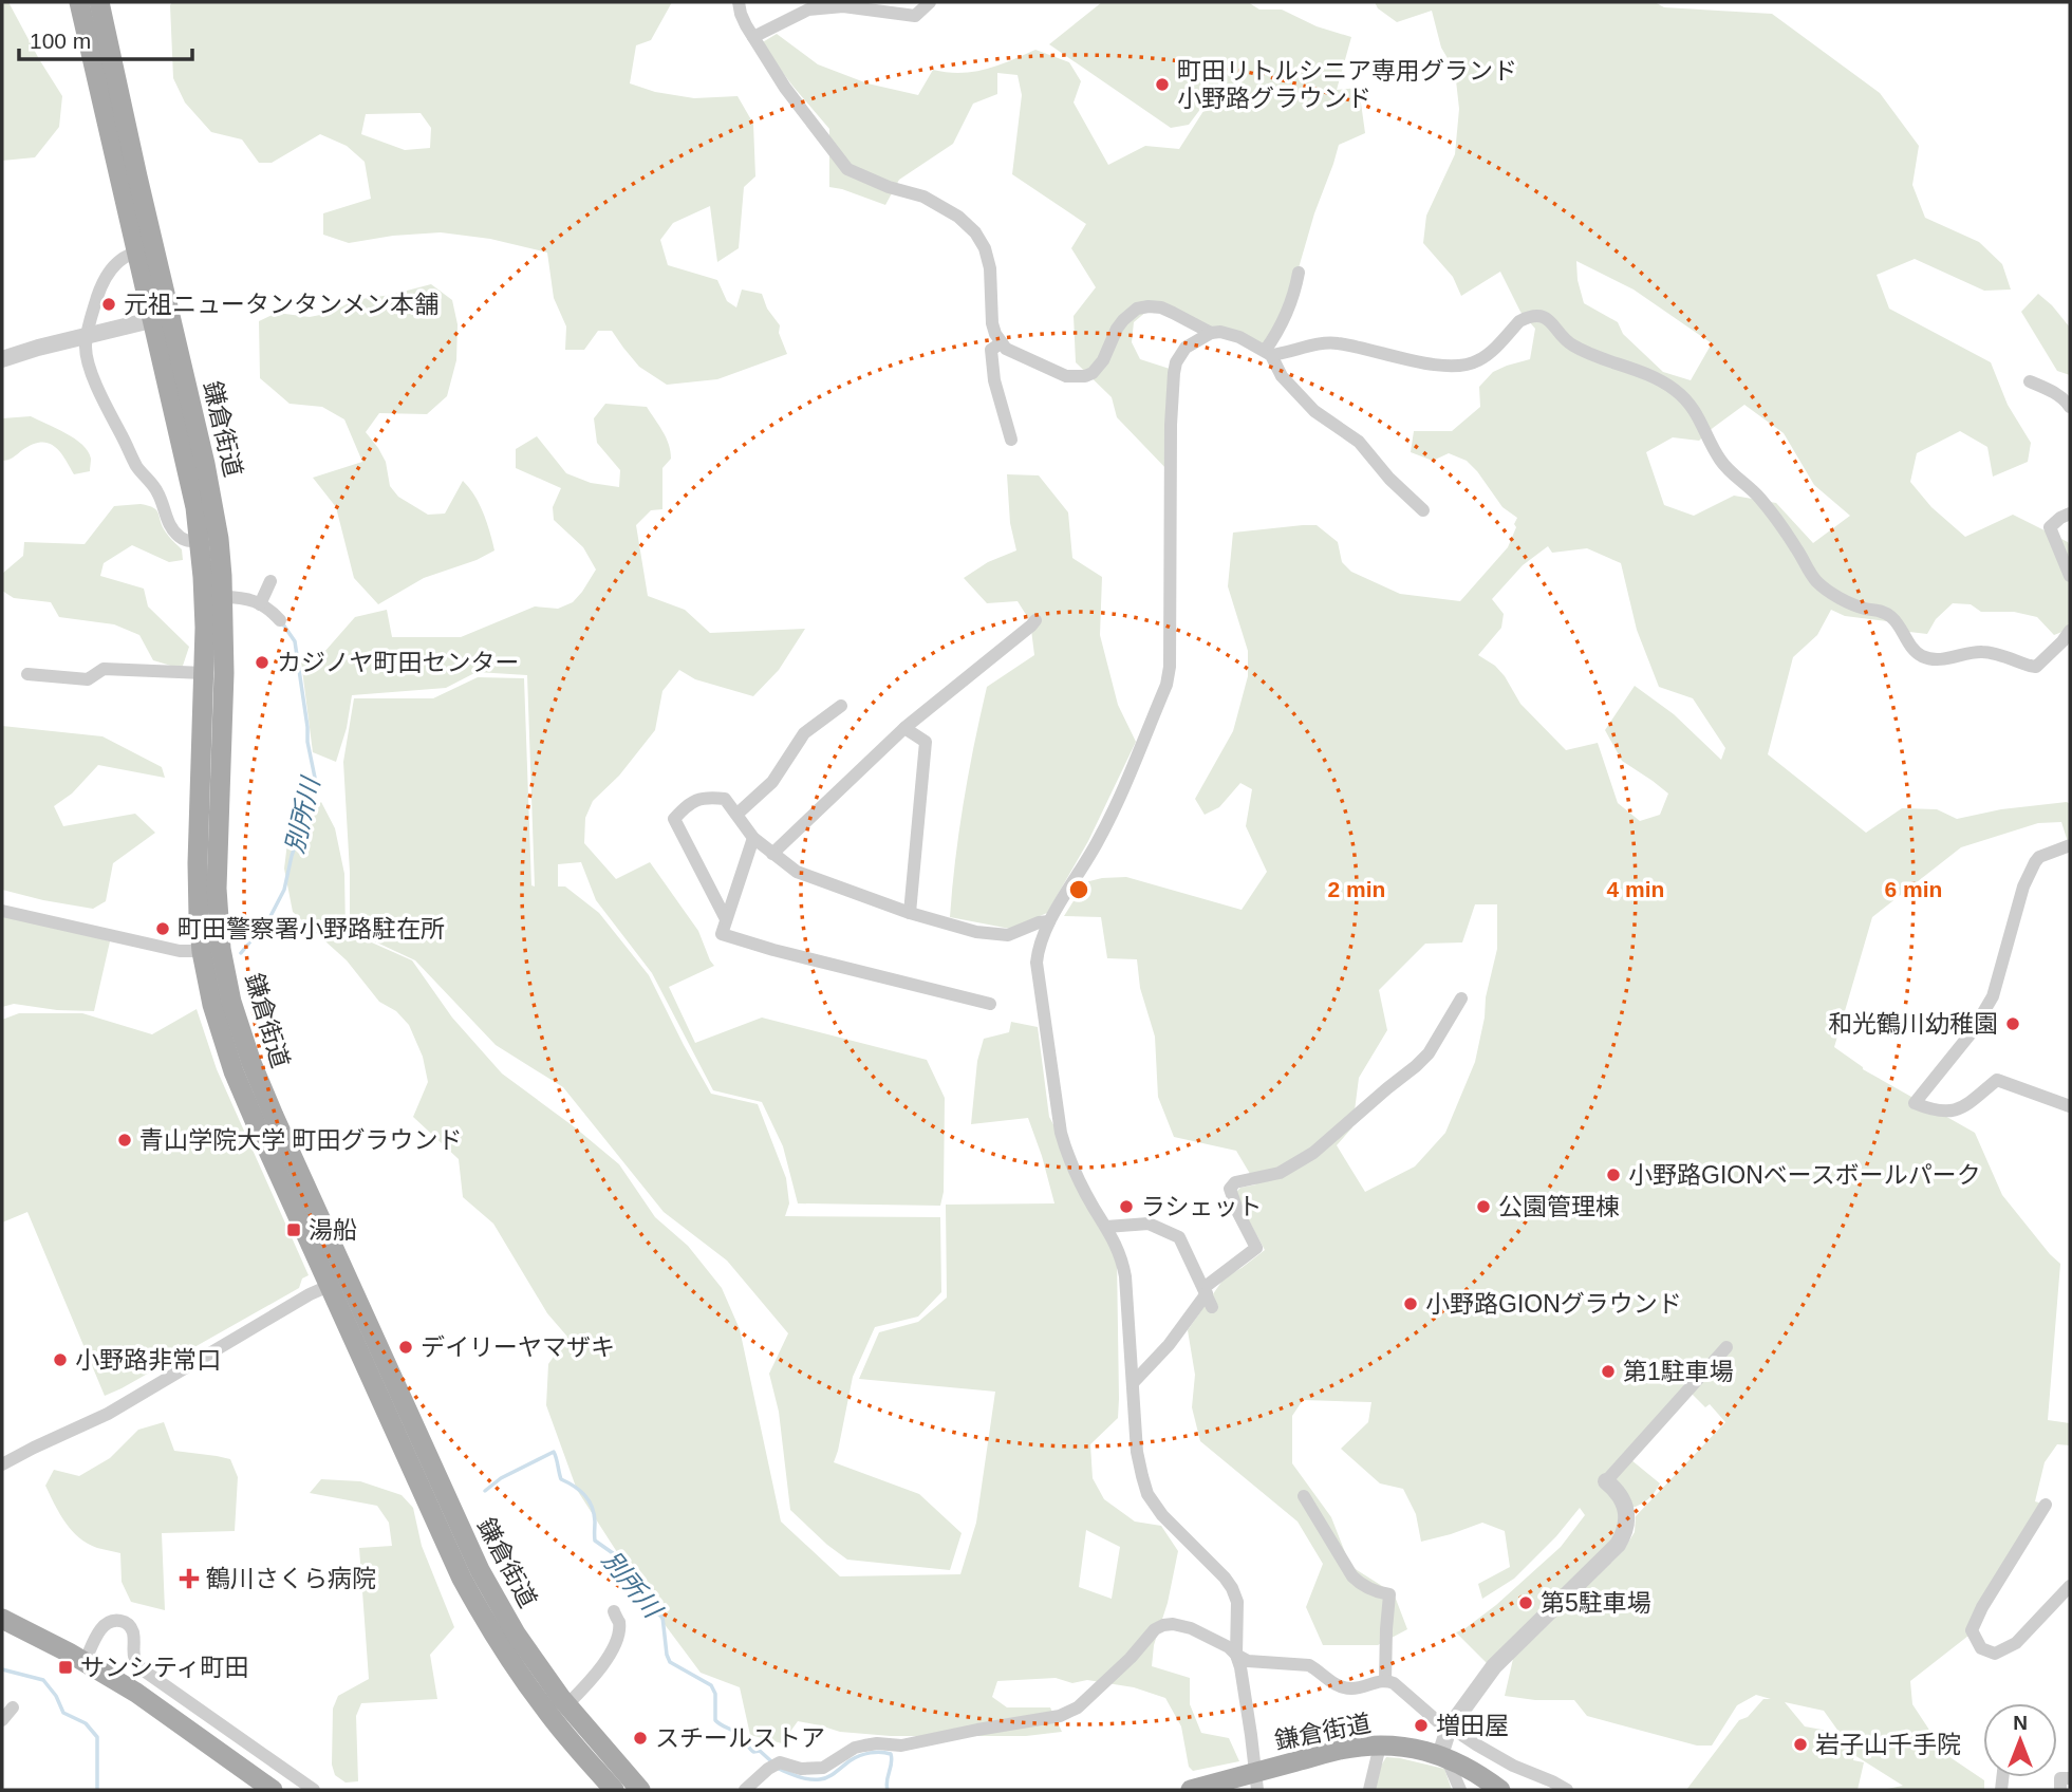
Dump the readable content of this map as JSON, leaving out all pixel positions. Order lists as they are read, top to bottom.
{
  "streets": {
    "main road": ["鎌倉街道"]
  },
  "water": ["別所川"],
  "places": {
    "other": [
      "町田リトルシニア専用グランド 小野路グラウンド",
      "元祖ニュータンタンメン本舗",
      "カジノヤ町田センター",
      "町田警察署小野路駐在所",
      "和光鶴川幼稚園",
      "青山学院大学 町田グラウンド",
      "小野路GIONベースボールパーク",
      "ラシェット",
      "公園管理棟",
      "小野路GIONグラウンド",
      "デイリーヤマザキ",
      "小野路非常口",
      "第1駐車場",
      "第5駐車場",
      "増田屋",
      "スチールストア",
      "岩子山千手院"
    ],
    "transit": ["湯船", "サンシティ町田"],
    "health": ["鶴川さくら病院"]
  },
  "scale_bar": "100 m",
  "north": "top",
  "rings": ["2 min", "4 min", "6 min"]
}
